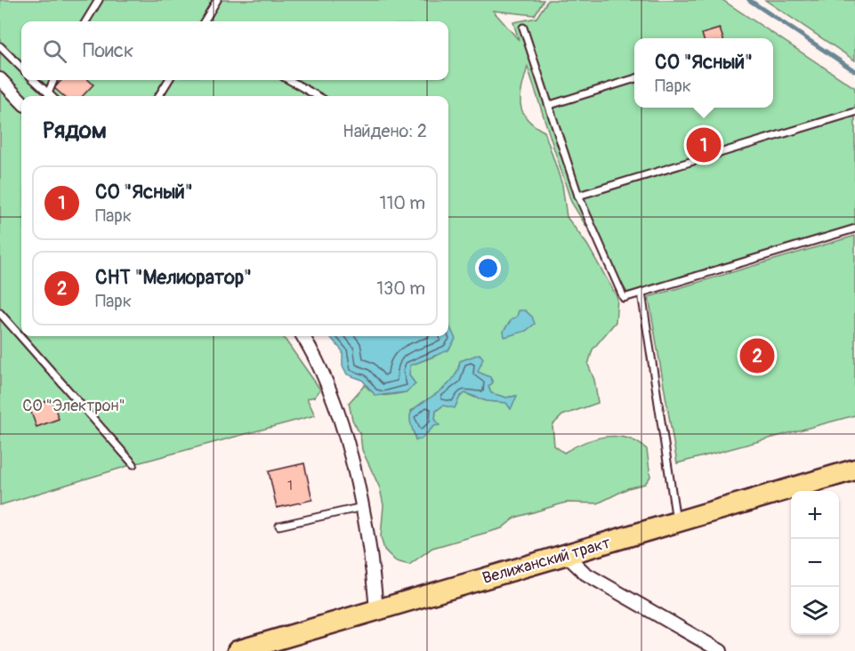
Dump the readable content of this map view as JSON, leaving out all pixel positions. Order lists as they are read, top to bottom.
{
  "streets": {
    "main road": ["Велижанский тракт"]
  },
  "parks": ["СО \"Электрон\""],
  "house_numbers": ["1"],
  "page": {
    "search": "Поиск",
    "popup": ["СО \"Ясный\"", "Парк"],
    "heading": ["Рядом", "Найдено: 2"],
    "pins": ["1", "2"],
    "list": [
      {
        "mark": "1",
        "name": "СО \"Ясный\"",
        "note": "Парк",
        "value": "110 m"
      },
      {
        "mark": "2",
        "name": "СНТ \"Мелиоратор\"",
        "note": "Парк",
        "value": "130 m"
      }
    ],
    "map_buttons": ["+", "−"]
  }
}
